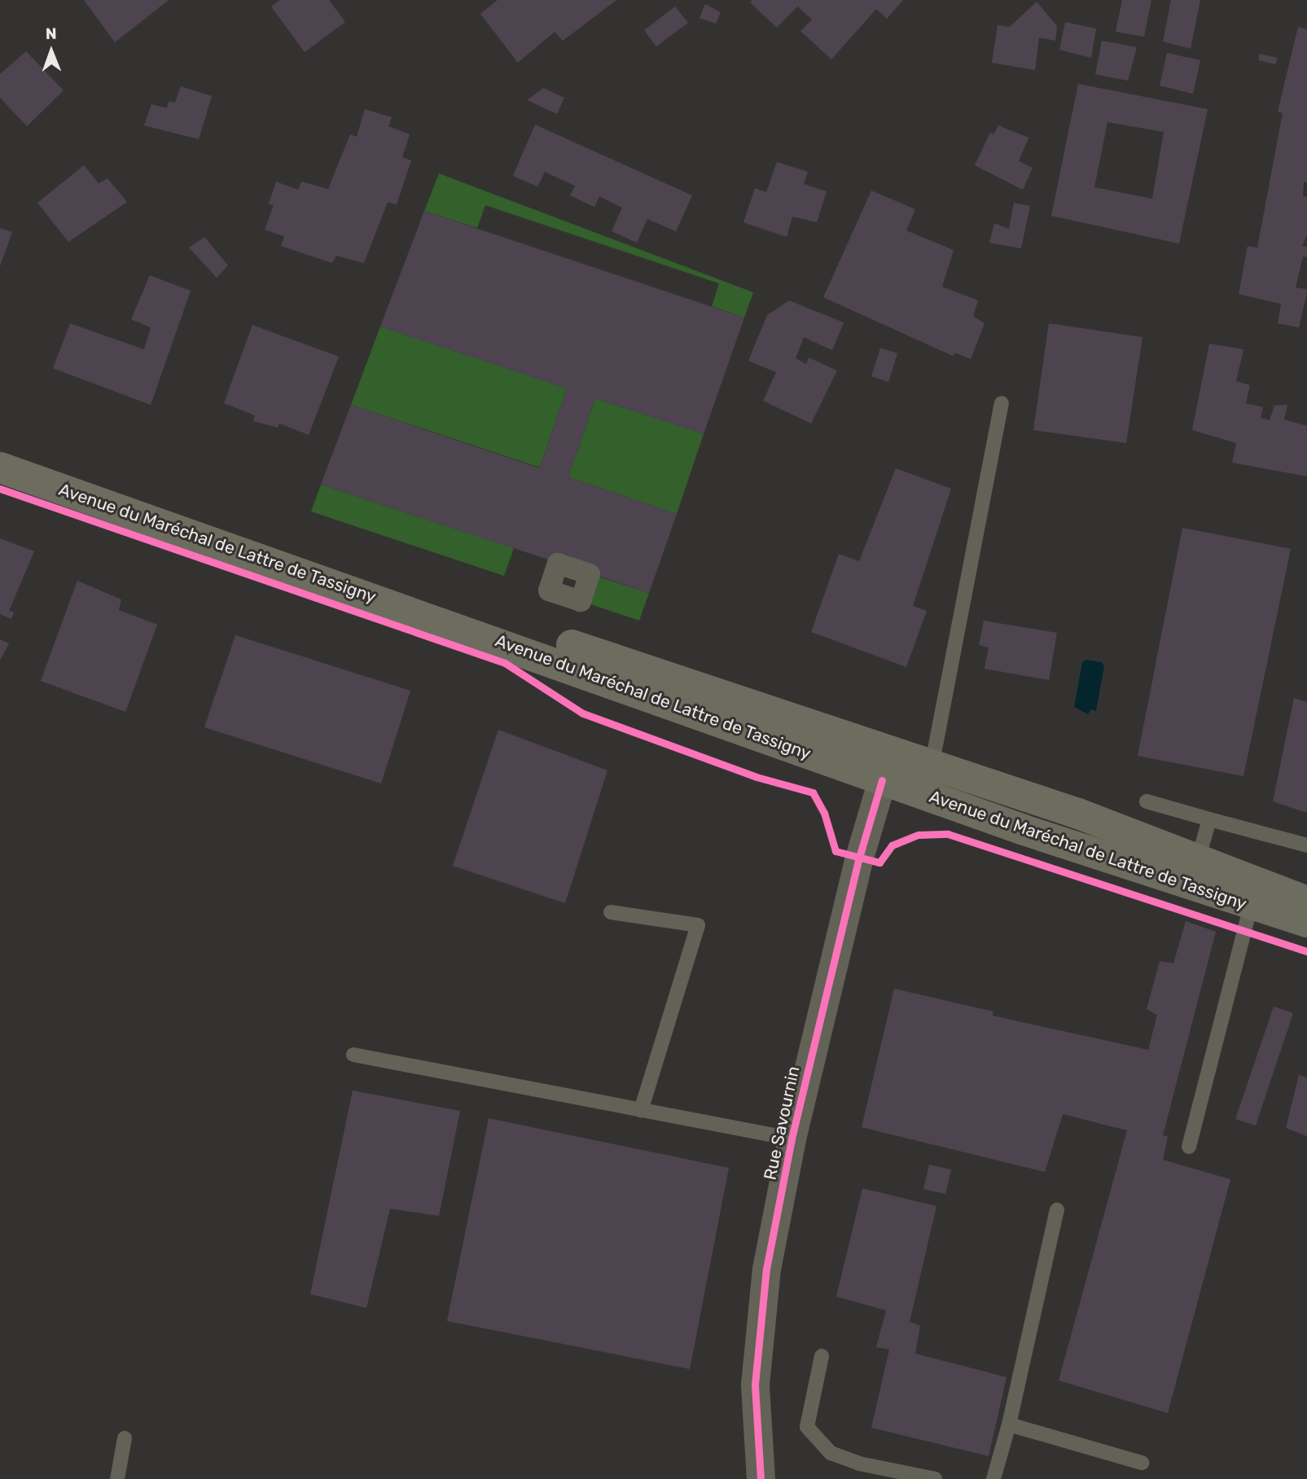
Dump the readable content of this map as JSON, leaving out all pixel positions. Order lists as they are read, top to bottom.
{
  "streets": {
    "main road": ["Avenue du Maréchal de Lattre de Tassigny"],
    "street": ["Rue Savournin"]
  },
  "crossings": [
    ["Avenue du Maréchal de Lattre de Tassigny", "Rue Savournin"]
  ],
  "north": "top"
}
